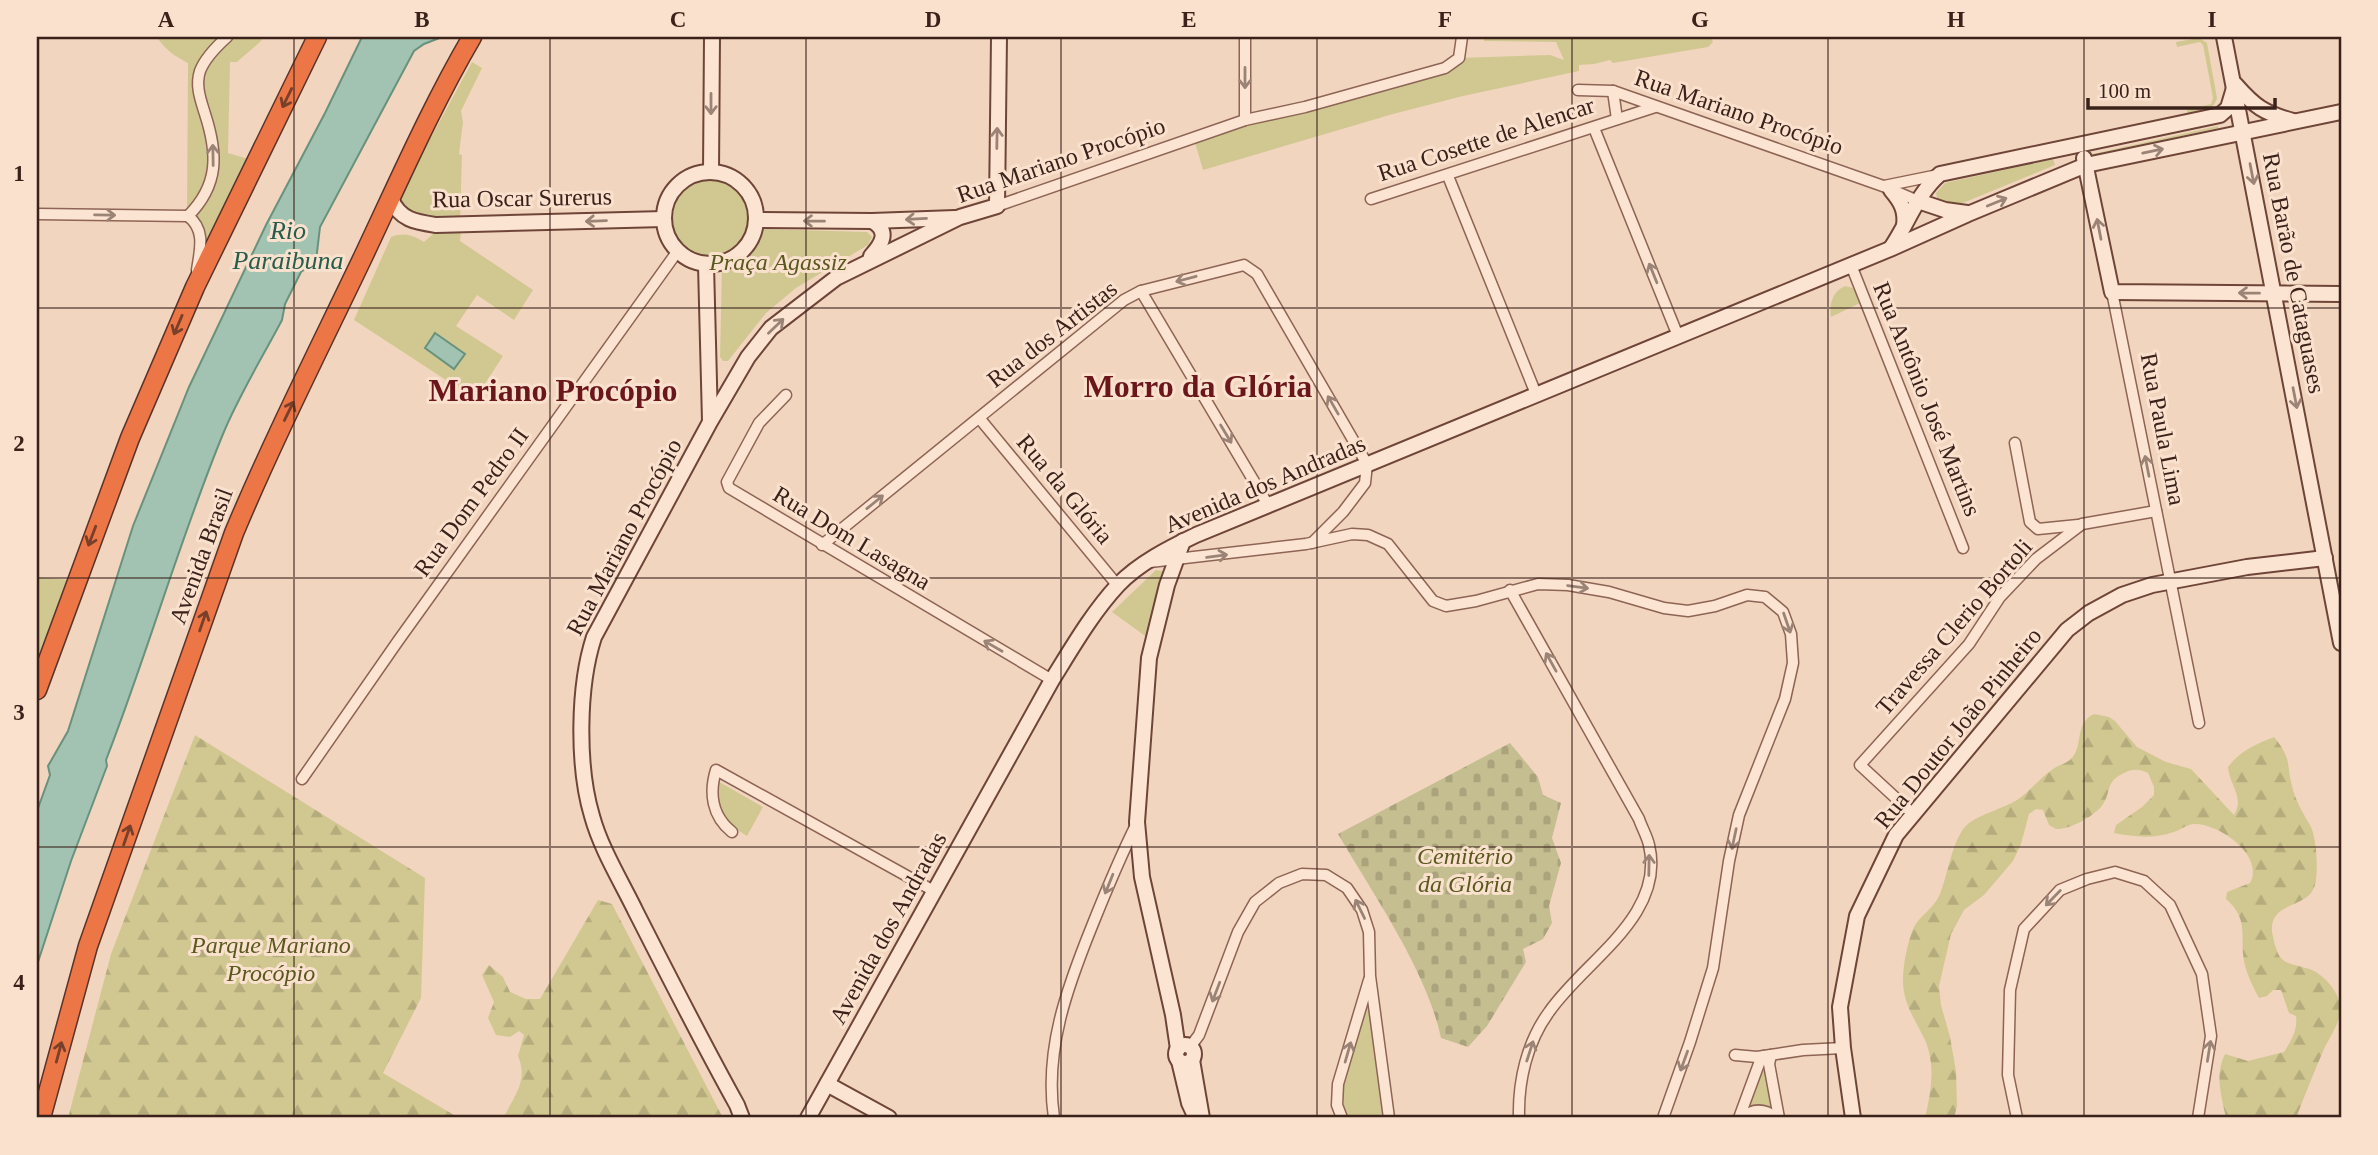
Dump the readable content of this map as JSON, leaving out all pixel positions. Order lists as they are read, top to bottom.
{
  "streets": {
    "highway": ["Avenida Brasil"],
    "street": [
      "Rua Mariano Procópio",
      "Rua Cosette de Alencar",
      "Rua Oscar Surerus",
      "Rua Barão de Cataguases",
      "Rua dos Artistas",
      "Rua Antônio José Martins",
      "Rua Paula Lima",
      "Avenida dos Andradas",
      "Rua da Glória",
      "Rua Dom Pedro II",
      "Rua Dom Lasagna",
      "Travessa Clerio Bortoli",
      "Rua Doutor João Pinheiro"
    ]
  },
  "crossings": [
    ["Rua Mariano Procópio", "Rua Cosette de Alencar"],
    ["Rua Oscar Surerus", "Rua Dom Pedro II"],
    ["Rua Oscar Surerus", "Avenida Brasil"],
    ["Rua Barão de Cataguases", "Avenida dos Andradas"],
    ["Rua Barão de Cataguases", "Rua Doutor João Pinheiro"],
    ["Rua dos Artistas", "Avenida dos Andradas"],
    ["Rua dos Artistas", "Rua da Glória"],
    ["Rua dos Artistas", "Rua Dom Lasagna"],
    ["Rua Antônio José Martins", "Avenida dos Andradas"],
    ["Rua Paula Lima", "Avenida dos Andradas"],
    ["Rua Paula Lima", "Travessa Clerio Bortoli"],
    ["Rua Paula Lima", "Rua Doutor João Pinheiro"],
    ["Avenida dos Andradas", "Rua da Glória"],
    ["Avenida dos Andradas", "Rua Dom Lasagna"],
    ["Travessa Clerio Bortoli", "Rua Doutor João Pinheiro"]
  ],
  "one_way": [
    "Rua Oscar Surerus",
    "Rua Barão de Cataguases",
    "Rua Paula Lima",
    "Rua Dom Lasagna"
  ],
  "districts": ["Morro da Glória", "Mariano Procópio"],
  "water": ["Rio Paraibuna"],
  "parks": ["Praça Agassiz", "Cemitério da Glória", "Parque Mariano Procópio"],
  "scale_bar": "100 m",
  "grid": {
    "columns": [
      "A",
      "B",
      "C",
      "D",
      "E",
      "F",
      "G",
      "H",
      "I"
    ],
    "rows": [
      "1",
      "2",
      "3",
      "4"
    ]
  }
}
